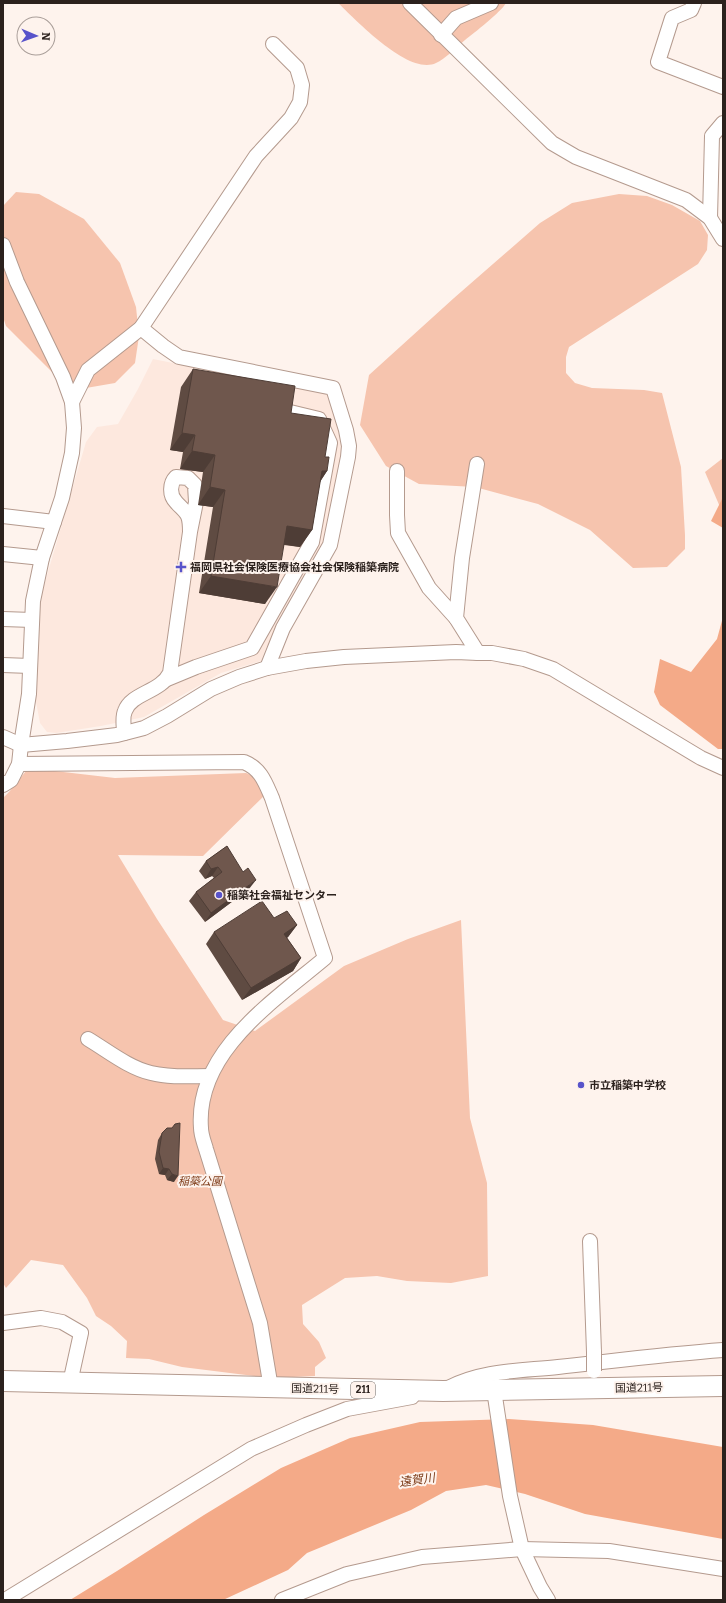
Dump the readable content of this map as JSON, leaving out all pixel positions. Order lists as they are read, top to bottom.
{
  "streets": {
    "highway": ["国道211号", "211"]
  },
  "water": ["遠賀川"],
  "parks": ["稲築公園"],
  "places": {
    "health": ["福岡県社会保険医療協会社会保険稲築病院"],
    "other": ["稲築社会福祉センター", "市立稲築中学校"]
  },
  "north": "right"
}
